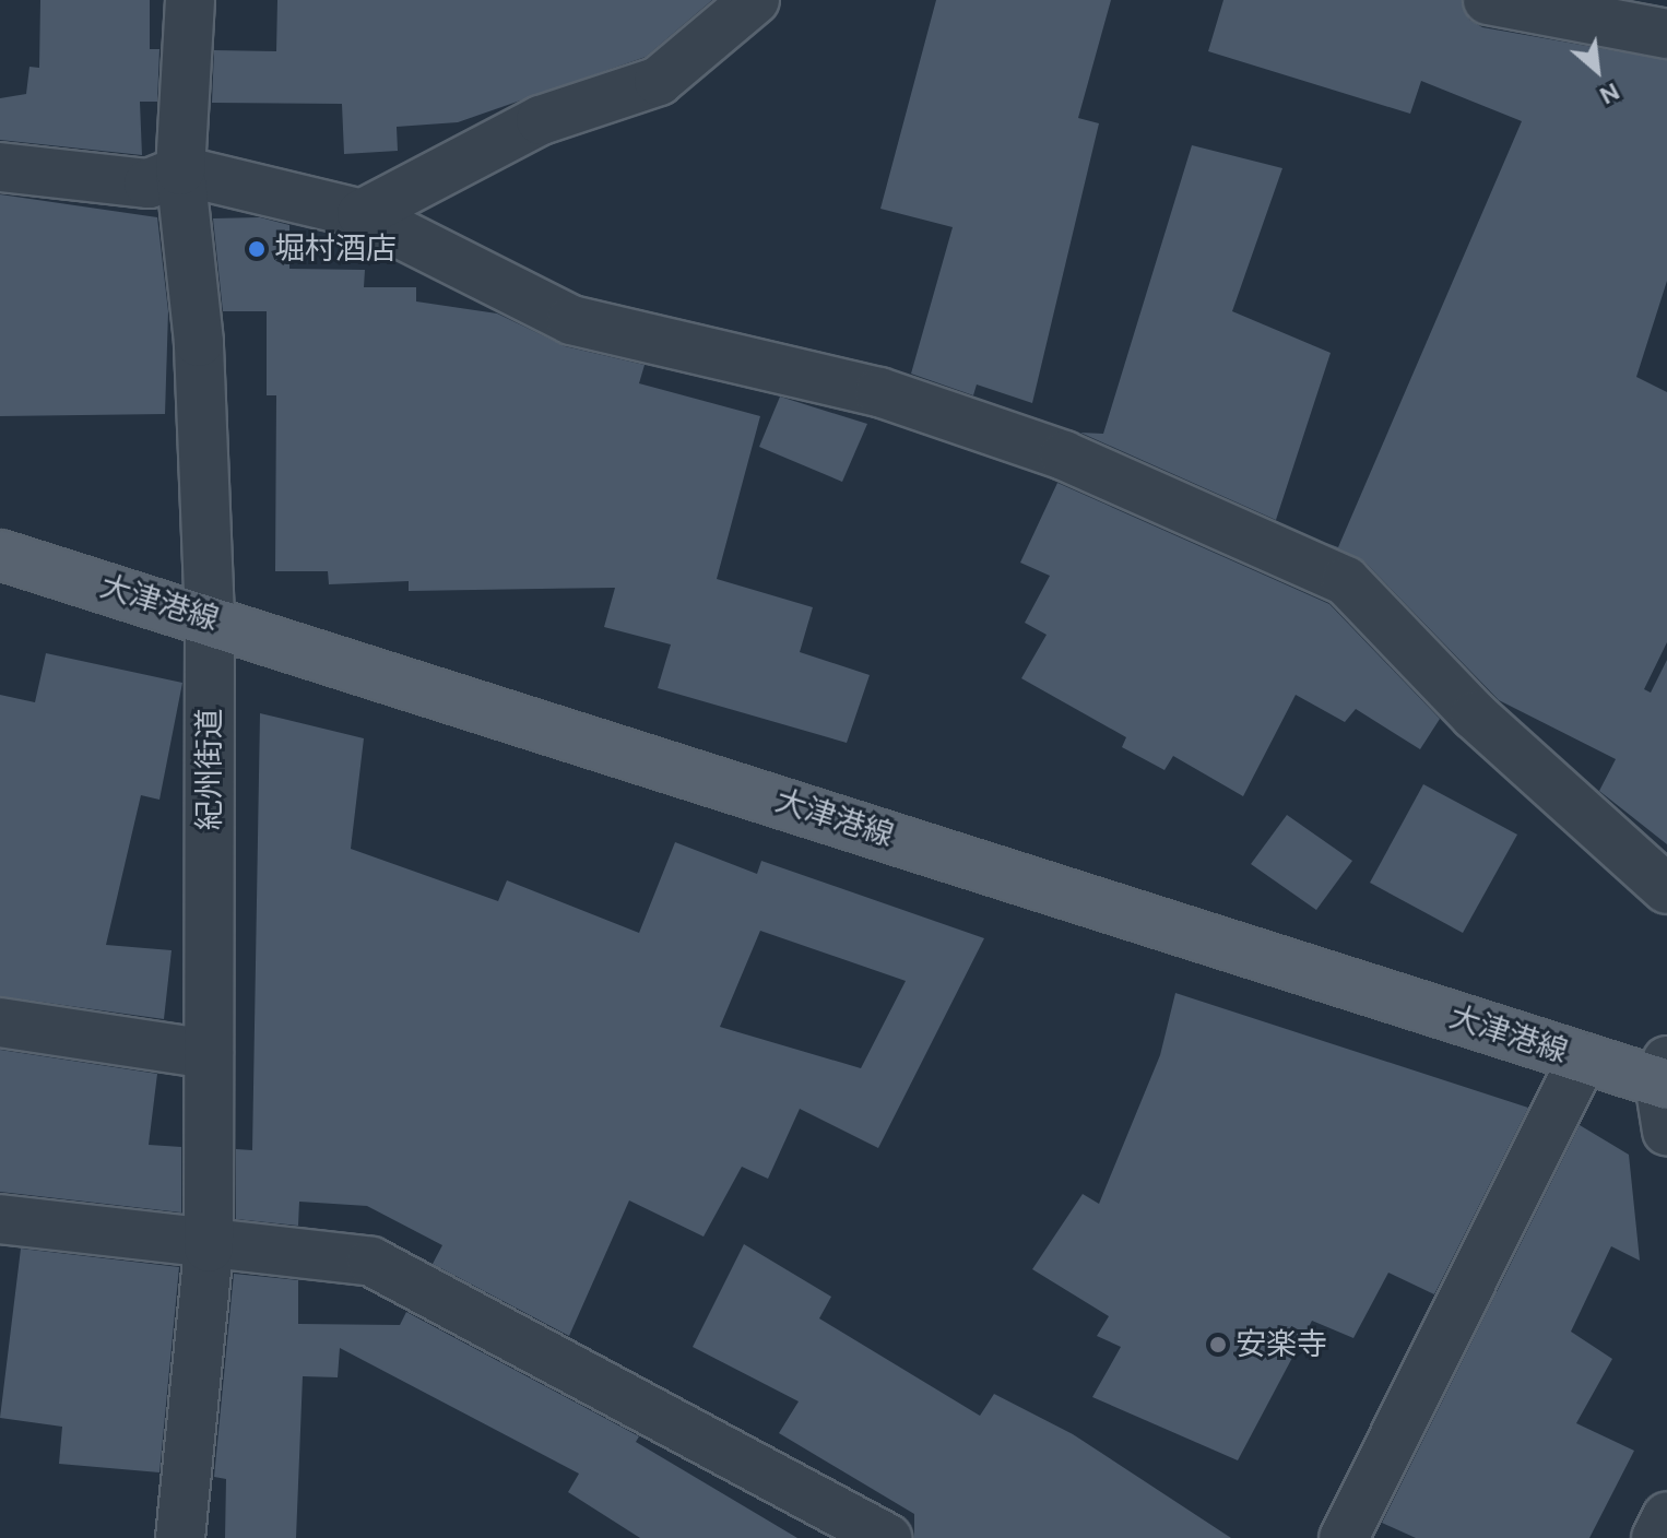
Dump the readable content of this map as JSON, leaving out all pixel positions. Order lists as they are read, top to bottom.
{
  "streets": {
    "main road": ["大津港線"],
    "street": ["紀州街道"]
  },
  "crossings": [
    ["大津港線", "紀州街道"]
  ],
  "places": ["堀村酒店", "安楽寺"],
  "north": "bottom right"
}
